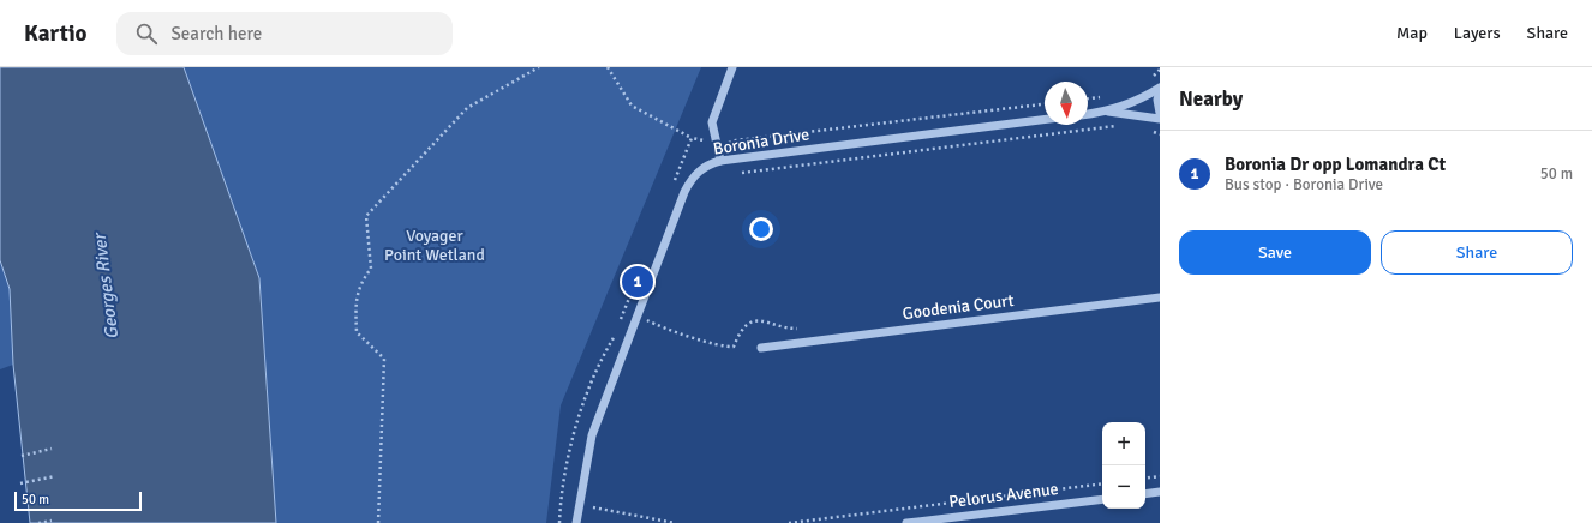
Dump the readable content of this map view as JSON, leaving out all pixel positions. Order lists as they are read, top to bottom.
{
  "streets": {
    "street": ["Boronia Drive", "Goodenia Court", "Pelorus Avenue"]
  },
  "water": ["Georges River"],
  "parks": ["Voyager Point Wetland"],
  "scale_bar": "50 m",
  "north": "bottom",
  "page": {
    "header": "Kartio",
    "search": "Search here",
    "nav": ["Map", "Layers", "Share"],
    "heading": "Nearby",
    "list": [
      {
        "mark": "1",
        "name": "Boronia Dr opp Lomandra Ct",
        "note": "Bus stop · Boronia Drive",
        "value": "50 m"
      }
    ],
    "buttons": ["Save", "Share"],
    "pins": "1",
    "map_buttons": ["+", "−"],
    "scale": "50 m"
  }
}
